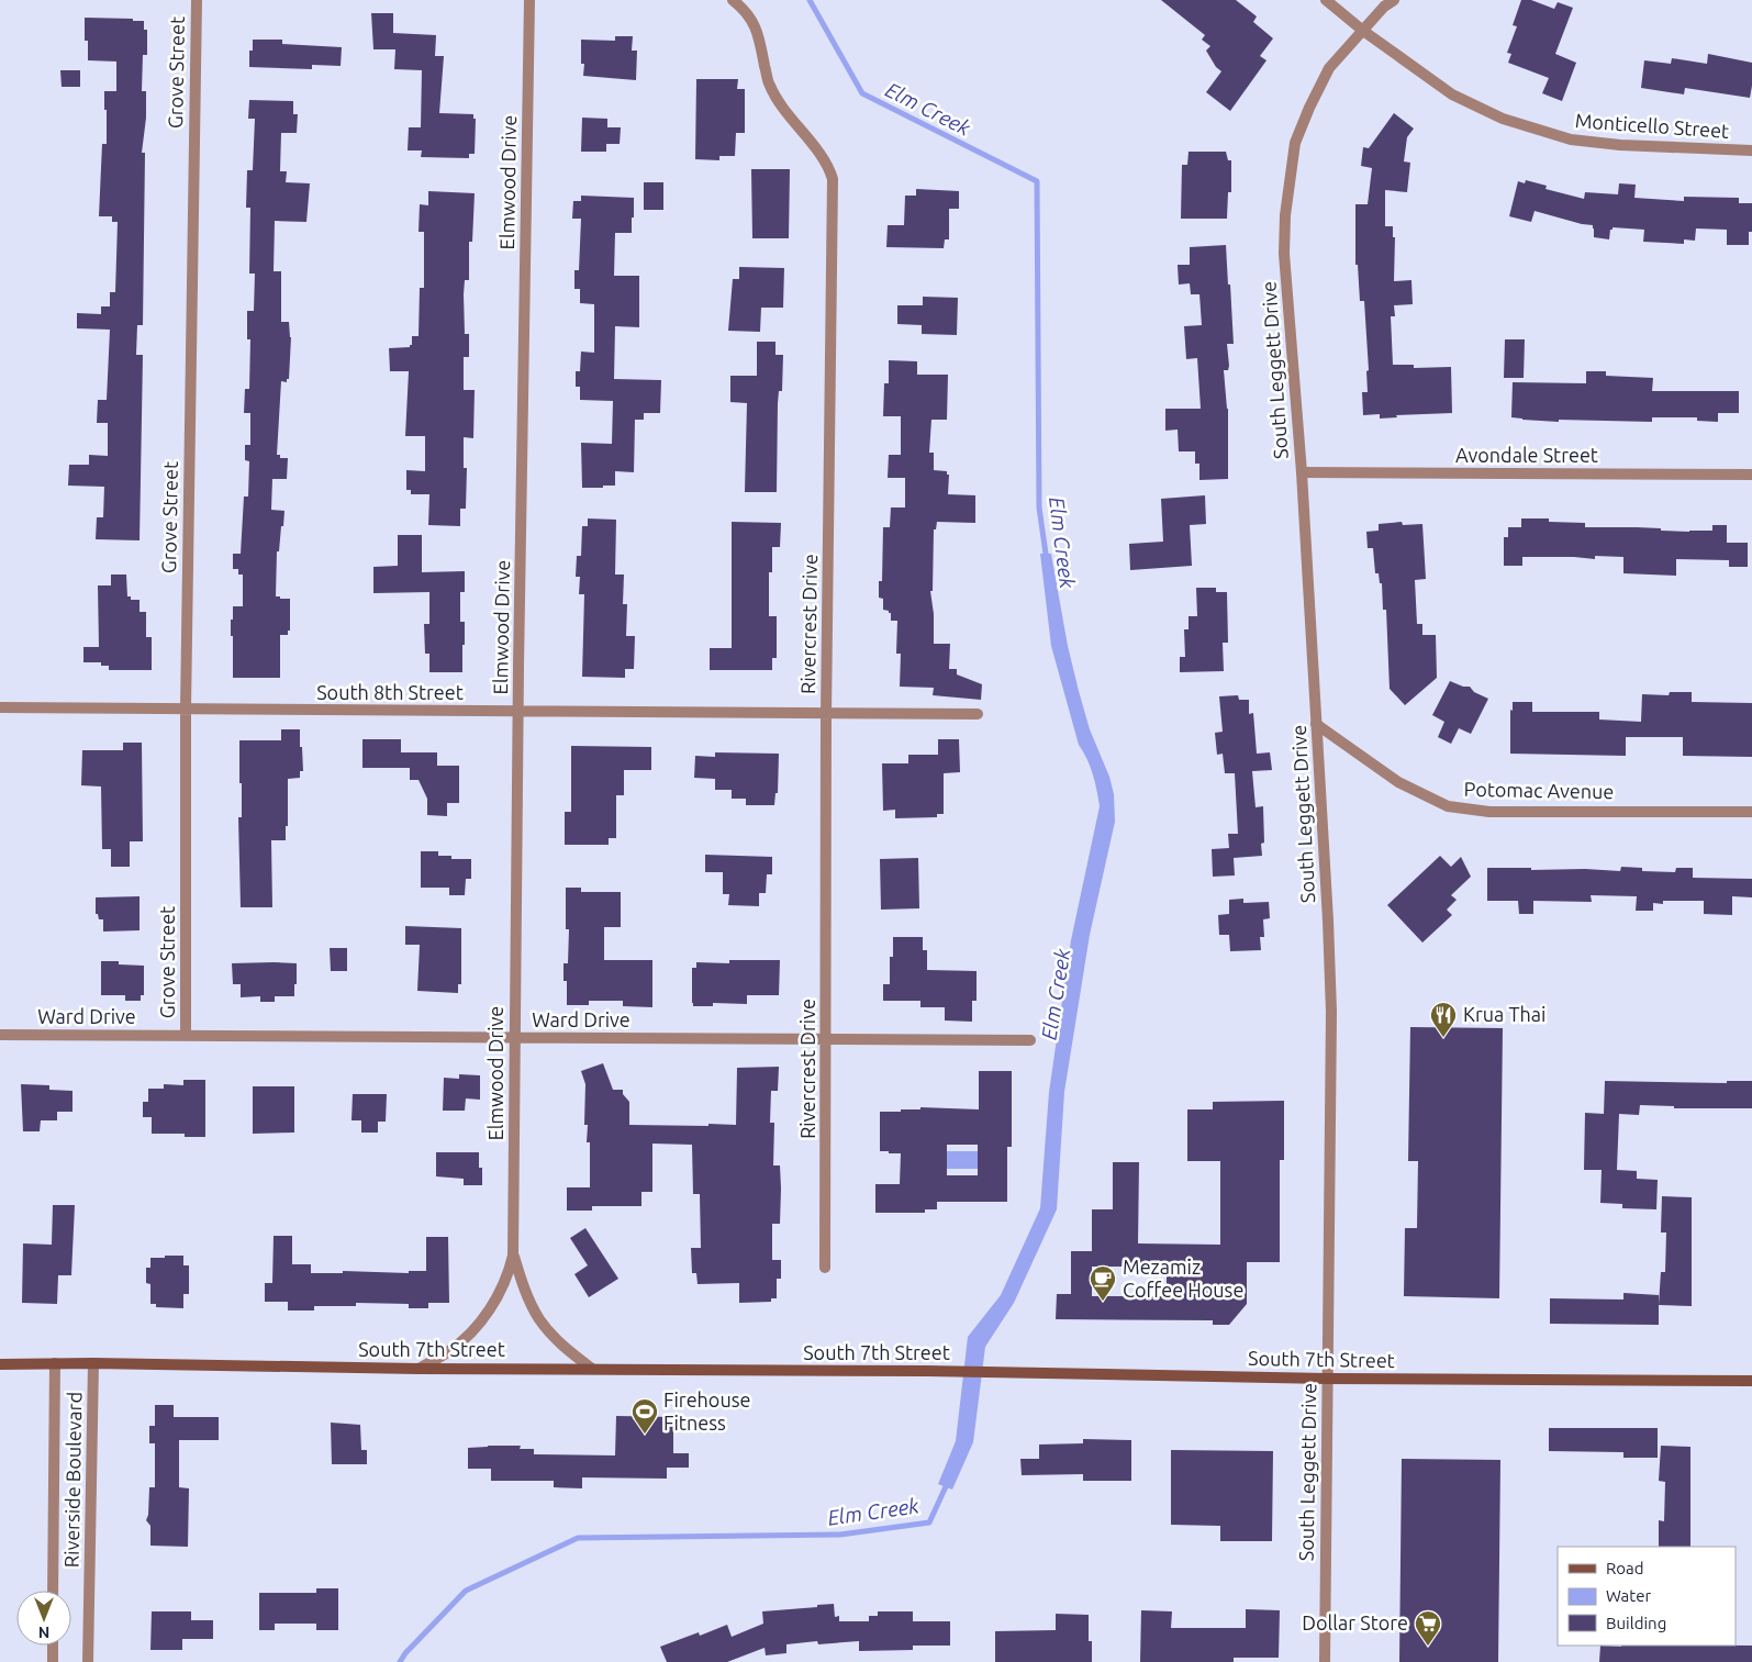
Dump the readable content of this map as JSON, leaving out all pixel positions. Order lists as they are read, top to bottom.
{
  "streets": {
    "main road": ["South 7th Street"],
    "street": [
      "Grove Street",
      "Monticello Street",
      "Elmwood Drive",
      "South Leggett Drive",
      "Avondale Street",
      "Rivercrest Drive",
      "South 8th Street",
      "Potomac Avenue",
      "Ward Drive",
      "Riverside Boulevard"
    ]
  },
  "crossings": [
    ["Grove Street", "South 8th Street"],
    ["Grove Street", "Ward Drive"],
    ["Monticello Street", "South Leggett Drive"],
    ["Elmwood Drive", "South 8th Street"],
    ["Elmwood Drive", "Ward Drive"],
    ["Elmwood Drive", "South 7th Street"],
    ["South Leggett Drive", "Avondale Street"],
    ["South Leggett Drive", "Potomac Avenue"],
    ["South Leggett Drive", "South 7th Street"],
    ["Rivercrest Drive", "South 8th Street"],
    ["Rivercrest Drive", "Ward Drive"],
    ["South 7th Street", "Riverside Boulevard"]
  ],
  "water": ["Elm Creek"],
  "places": {
    "restaurant": ["Krua Thai"],
    "cafe": ["Mezamiz Coffee House"],
    "sports": ["Firehouse Fitness"],
    "supermarket": ["Dollar Store"]
  },
  "legend": ["Road", "Water", "Building"],
  "north": "bottom"
}
